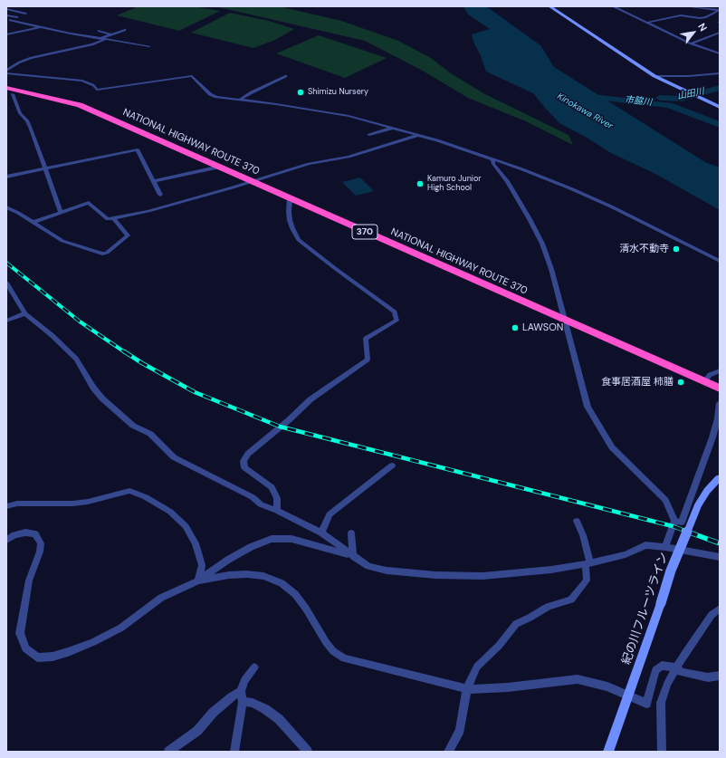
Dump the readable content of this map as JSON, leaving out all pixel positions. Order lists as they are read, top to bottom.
{
  "streets": {
    "highway": ["NATIONAL HIGHWAY ROUTE 370", "370"],
    "street": ["紀の川フルーツライン"]
  },
  "water": ["山田川", "市脇川", "Kinokawa River"],
  "places": [
    "Shimizu Nursery",
    "Kamuro Junior High School",
    "清水不動寺",
    "LAWSON",
    "食事居酒屋 柿膳"
  ],
  "north": "top right"
}
